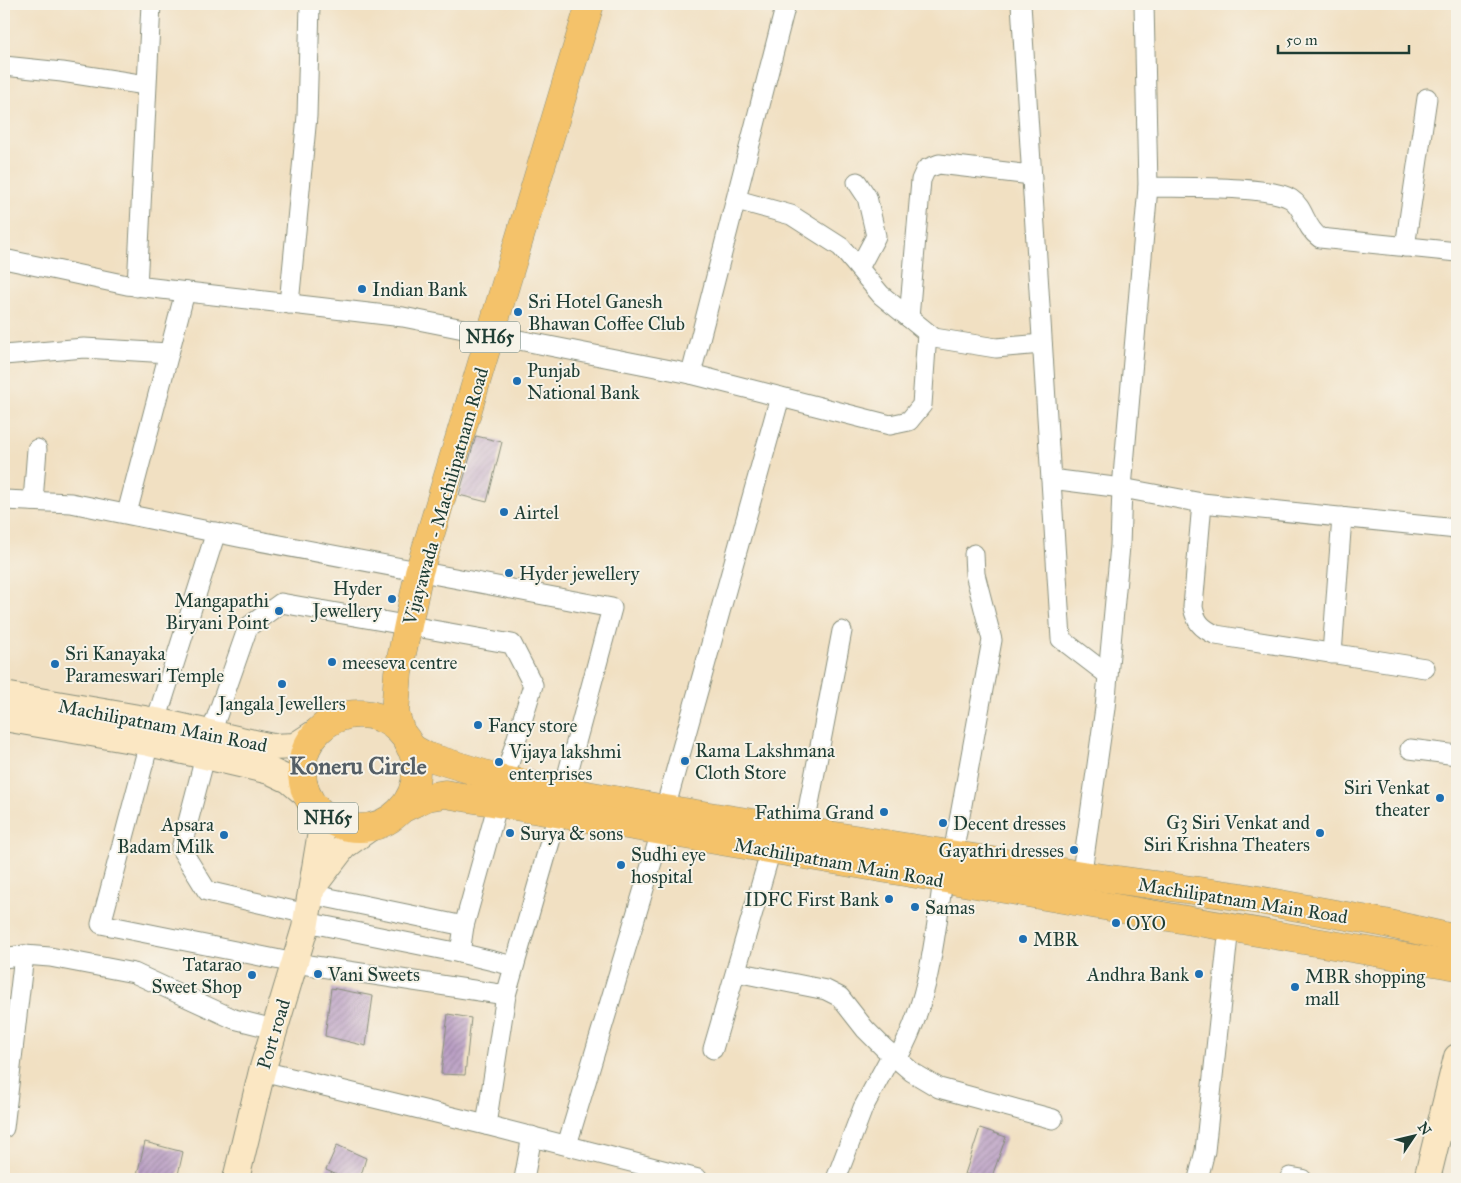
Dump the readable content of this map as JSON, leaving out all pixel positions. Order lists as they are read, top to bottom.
{
  "streets": {
    "main road": ["NH65", "Vijayawada - Machilipatnam Road", "Machilipatnam Main Road"],
    "street": ["Port road"]
  },
  "crossings": [
    ["NH65", "Vijayawada - Machilipatnam Road"],
    ["NH65", "Machilipatnam Main Road"],
    ["NH65", "Port road"],
    ["Vijayawada - Machilipatnam Road", "Machilipatnam Main Road"],
    ["Vijayawada - Machilipatnam Road", "Port road"],
    ["Machilipatnam Main Road", "Port road"]
  ],
  "districts": ["Koneru Circle"],
  "places": [
    "Indian Bank",
    "Sri Hotel Ganesh Bhawan Coffee Club",
    "Punjab National Bank",
    "Airtel",
    "Hyder jewellery",
    "Hyder Jewellery",
    "Mangapathi Biryani Point",
    "meeseva centre",
    "Sri Kanayaka Parameswari Temple",
    "Jangala Jewellers",
    "Fancy store",
    "Rama Lakshmana Cloth Store",
    "Vijaya lakshmi enterprises",
    "Siri Venkat theater",
    "Fathima Grand",
    "Decent dresses",
    "Surya & sons",
    "G3 Siri Venkat and Siri Krishna Theaters",
    "Apsara Badam Milk",
    "Gayathri dresses",
    "Sudhi eye hospital",
    "IDFC First Bank",
    "Samas",
    "OYO",
    "MBR",
    "Vani Sweets",
    "Andhra Bank",
    "Tatarao Sweet Shop",
    "MBR shopping mall"
  ],
  "scale_bar": "50 m",
  "north": "top right"
}
